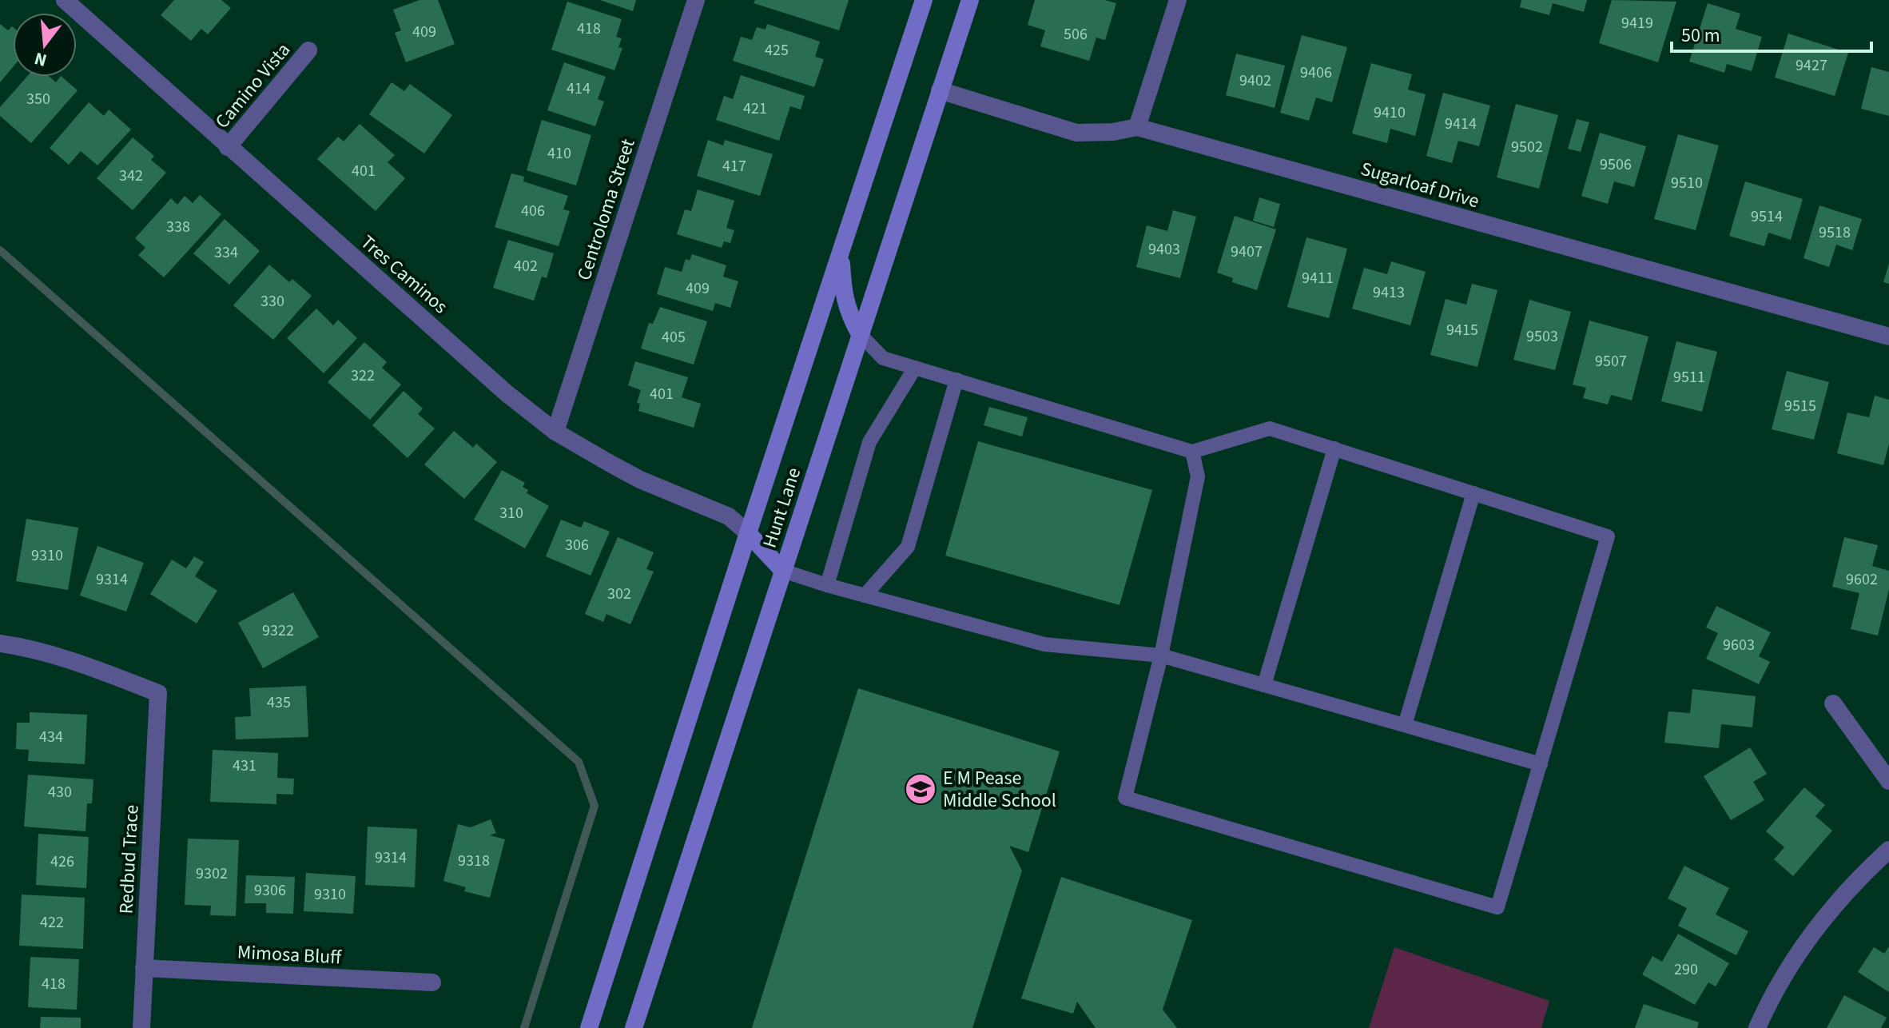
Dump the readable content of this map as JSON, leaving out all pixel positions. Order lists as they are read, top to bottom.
{
  "streets": {
    "main road": ["Hunt Lane"],
    "street": [
      "Camino Vista",
      "Sugarloaf Drive",
      "Centroloma Street",
      "Tres Caminos",
      "Redbud Trace",
      "Mimosa Bluff"
    ]
  },
  "crossings": [
    ["Camino Vista", "Tres Caminos"],
    ["Sugarloaf Drive", "Hunt Lane"],
    ["Centroloma Street", "Tres Caminos"],
    ["Tres Caminos", "Hunt Lane"],
    ["Redbud Trace", "Mimosa Bluff"]
  ],
  "places": {
    "school or university": ["E M Pease Middle School"]
  },
  "house_numbers": [
    "9419",
    "418",
    "409",
    "506",
    "425",
    "9427",
    "9406",
    "9402",
    "414",
    "350",
    "421",
    "9410",
    "9414",
    "9502",
    "410",
    "9506",
    "417",
    "401",
    "342",
    "9510",
    "406",
    "9514",
    "338",
    "9518",
    "9403",
    "9407",
    "334",
    "402",
    "9411",
    "409",
    "9413",
    "330",
    "9415",
    "9503",
    "405",
    "9507",
    "322",
    "9511",
    "401",
    "9515",
    "310",
    "306",
    "9310",
    "9314",
    "9602",
    "302",
    "9322",
    "9603",
    "435",
    "434",
    "431",
    "430",
    "9314",
    "9318",
    "426",
    "9302",
    "9306",
    "9310",
    "422",
    "290",
    "418"
  ],
  "scale_bar": "50 m",
  "north": "bottom"
}
